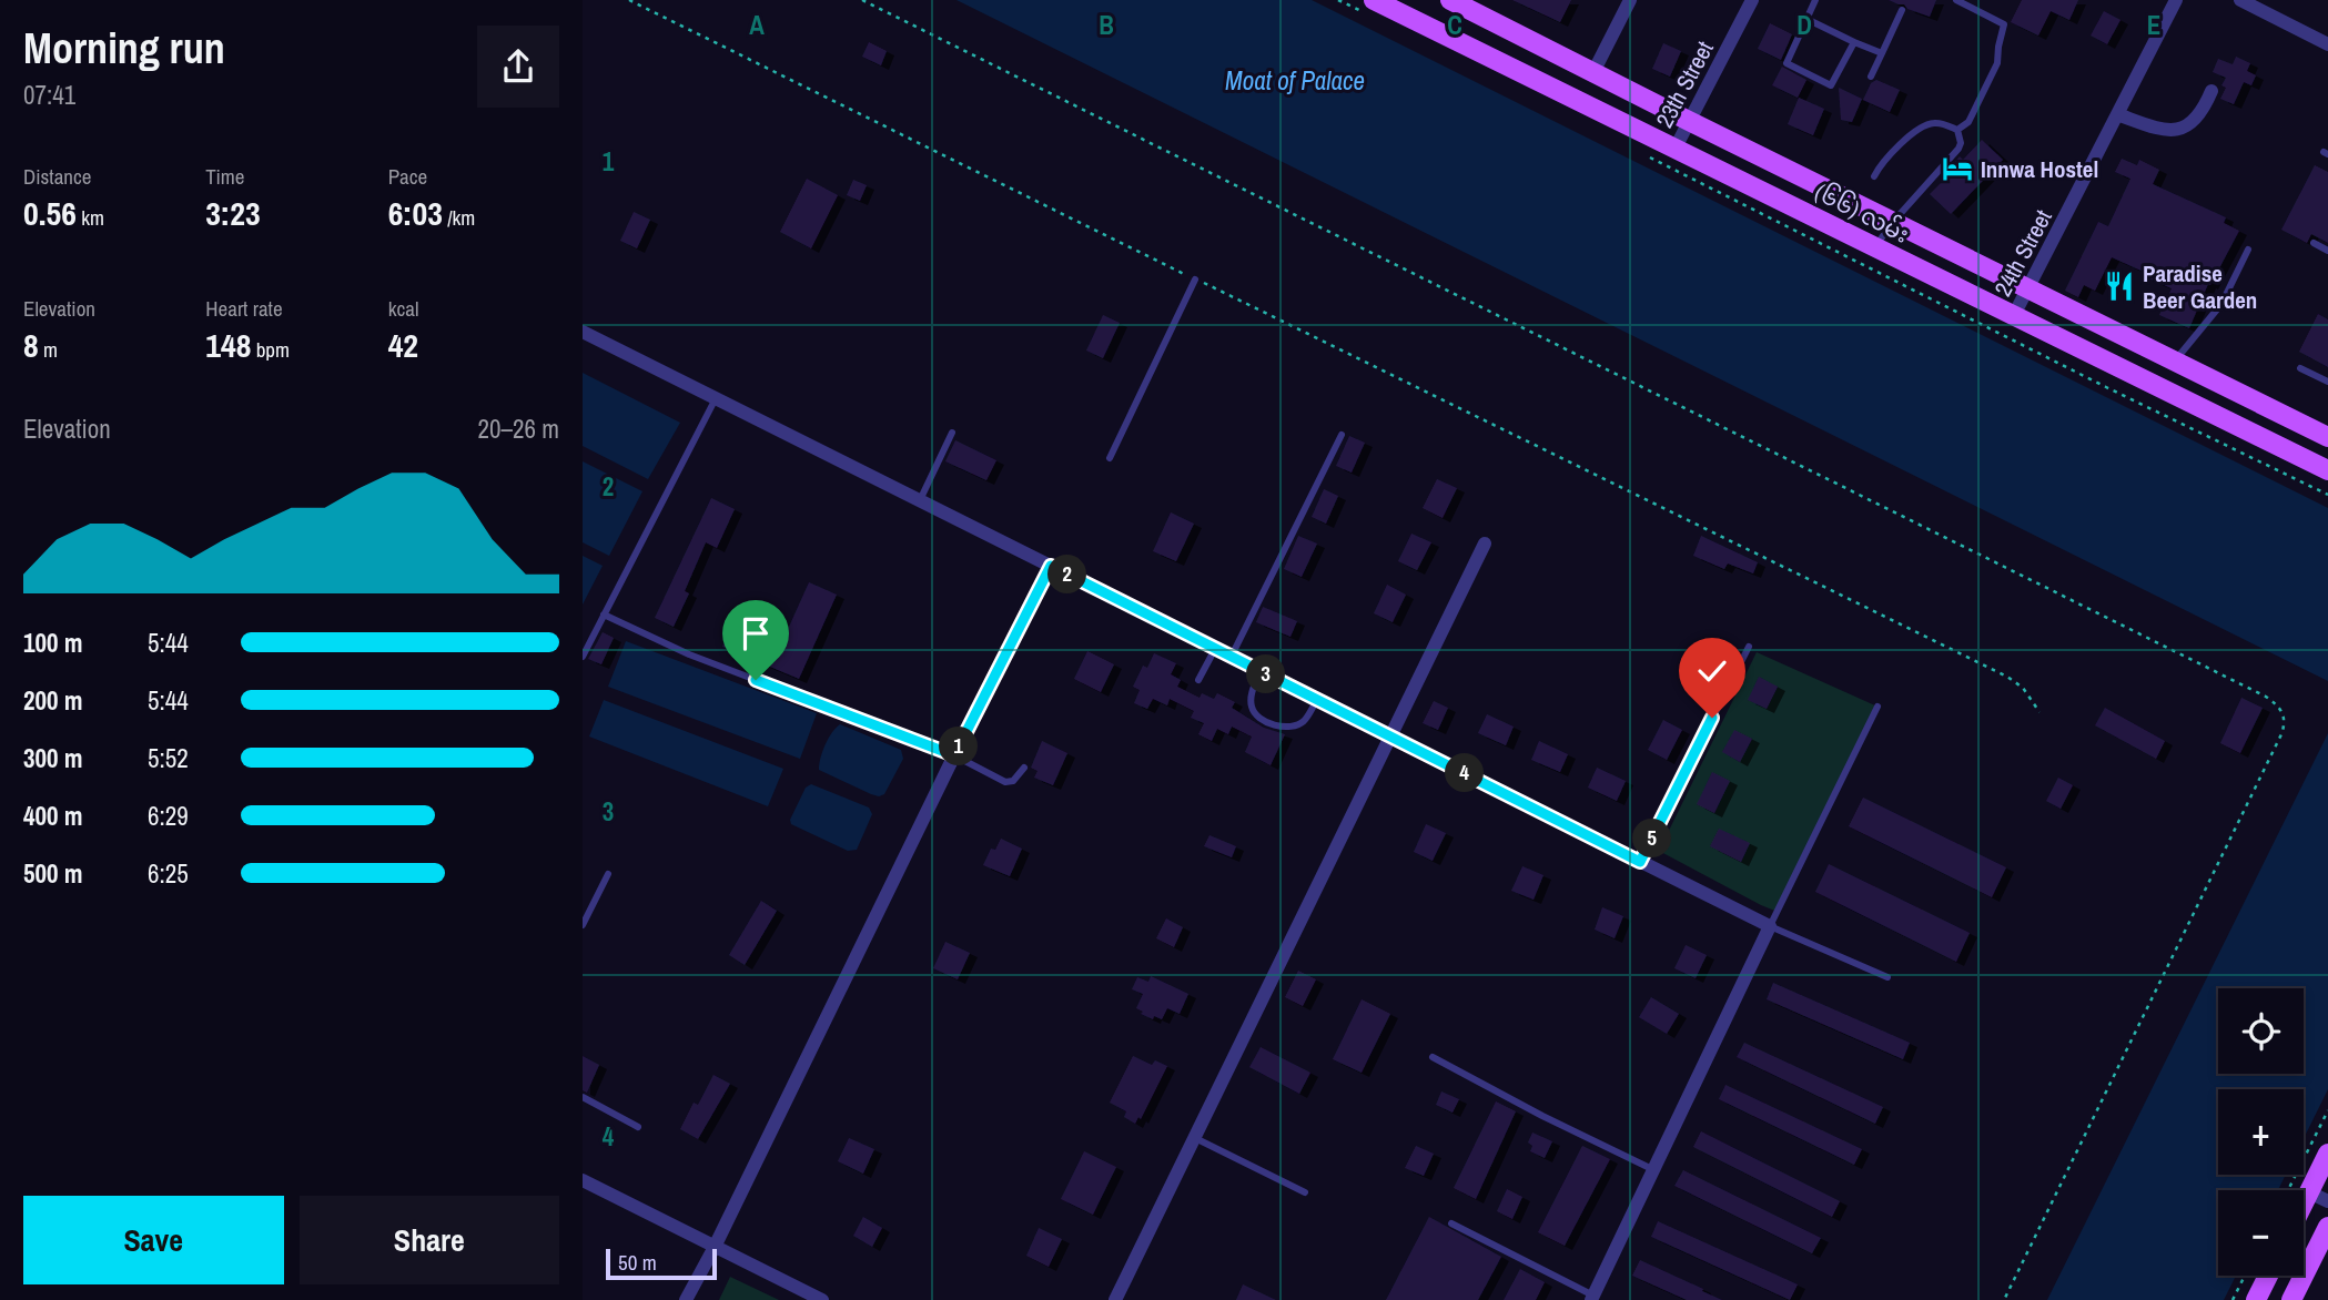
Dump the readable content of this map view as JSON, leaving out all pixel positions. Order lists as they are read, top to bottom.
{
  "streets": {
    "main road": ["(၆၆) လမ်း"],
    "street": ["23th Street", "24th Street"]
  },
  "crossings": [
    ["23th Street", "(၆၆) လမ်း"],
    ["(၆၆) လမ်း", "24th Street"]
  ],
  "water": ["Moat of Palace"],
  "places": {
    "hotel": ["Innwa Hostel"],
    "restaurant": ["Paradise Beer Garden"]
  },
  "scale_bar": "50 m",
  "page": {
    "heading": ["Morning run", "07:41"],
    "stats": [
      ["Distance", "0.56 km"],
      ["Time", "3:23"],
      ["Pace", "6:03 /km"],
      ["Elevation", "8 m"],
      ["Heart rate", "148 bpm"],
      ["kcal", "42"]
    ],
    "chart": ["Elevation", "20–26 m"],
    "pins": [
      "2",
      "3",
      "1",
      "4",
      "5"
    ],
    "list": [
      {
        "name": "100 m",
        "note": "5:44"
      },
      {
        "name": "200 m",
        "note": "5:44"
      },
      {
        "name": "300 m",
        "note": "5:52"
      },
      {
        "name": "400 m",
        "note": "6:29"
      },
      {
        "name": "500 m",
        "note": "6:25"
      }
    ],
    "map_buttons": ["+", "−"],
    "buttons": ["Save", "Share"],
    "scale": "50 m"
  },
  "grid": {
    "columns": [
      "A",
      "B",
      "C",
      "D",
      "E"
    ],
    "rows": [
      "1",
      "2",
      "3",
      "4"
    ]
  }
}
